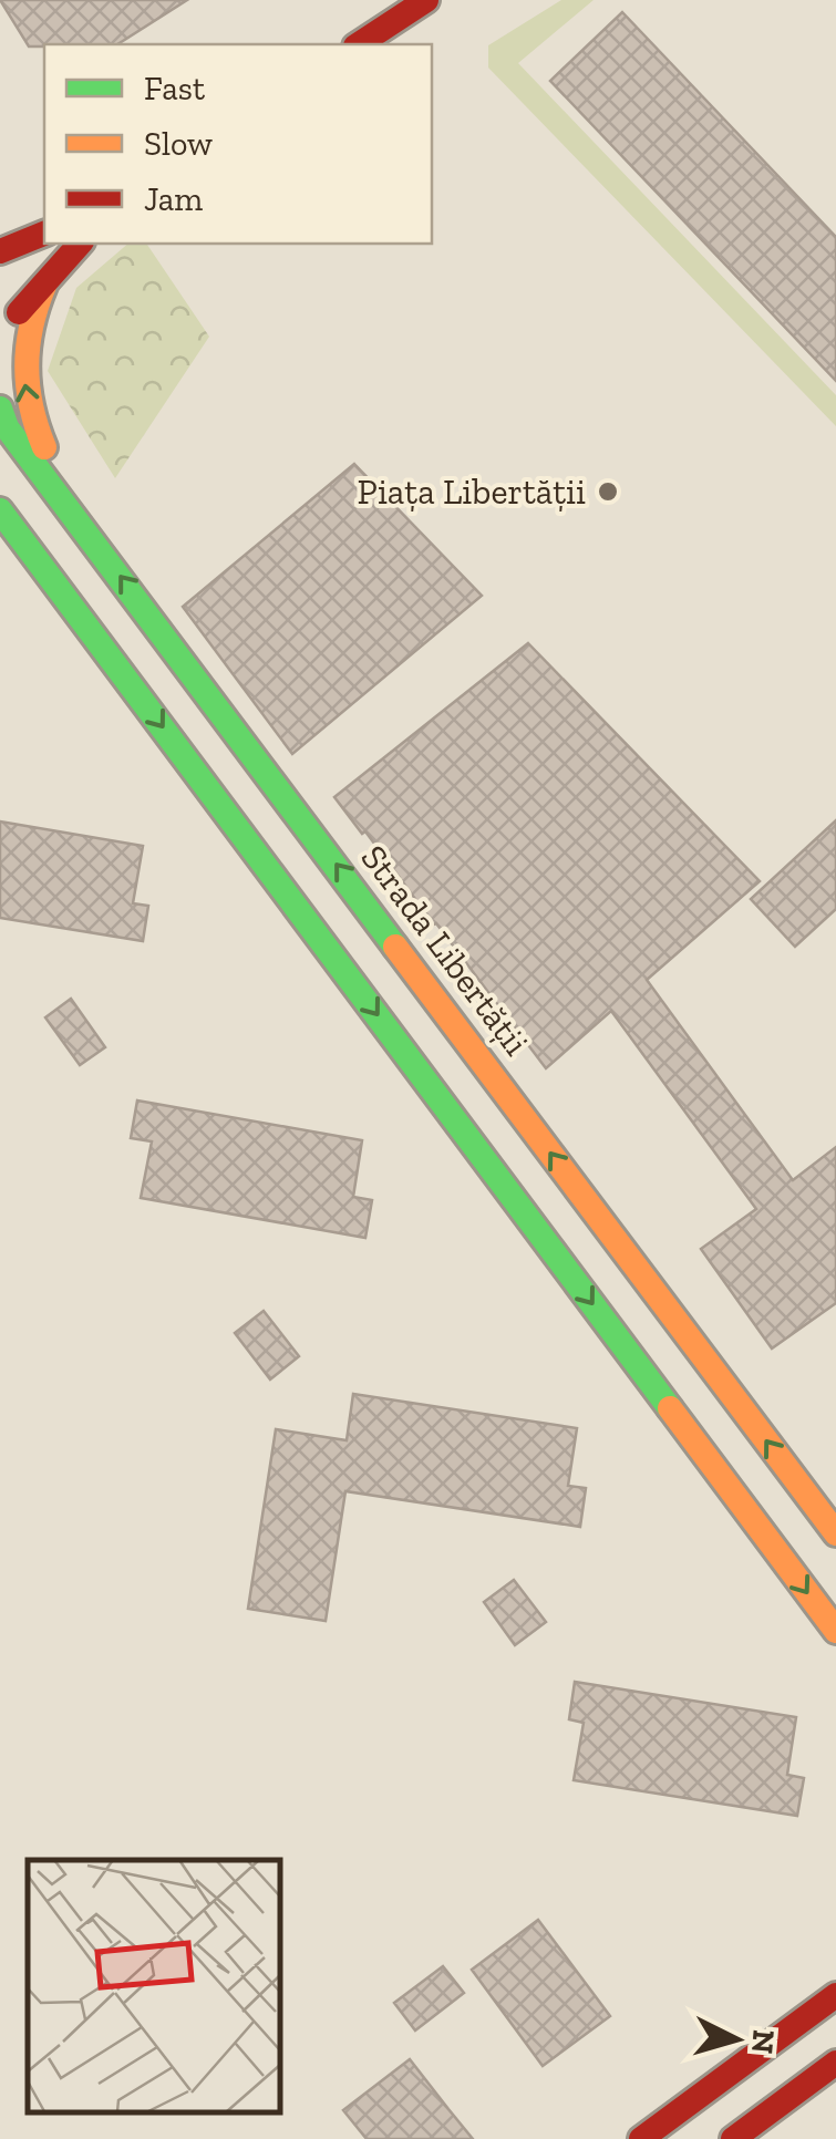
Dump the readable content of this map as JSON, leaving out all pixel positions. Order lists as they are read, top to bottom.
{
  "streets": {
    "main road": ["Strada Libertății"]
  },
  "places": ["Piața Libertății"],
  "legend": ["Fast", "Slow", "Jam"],
  "north": "right"
}
